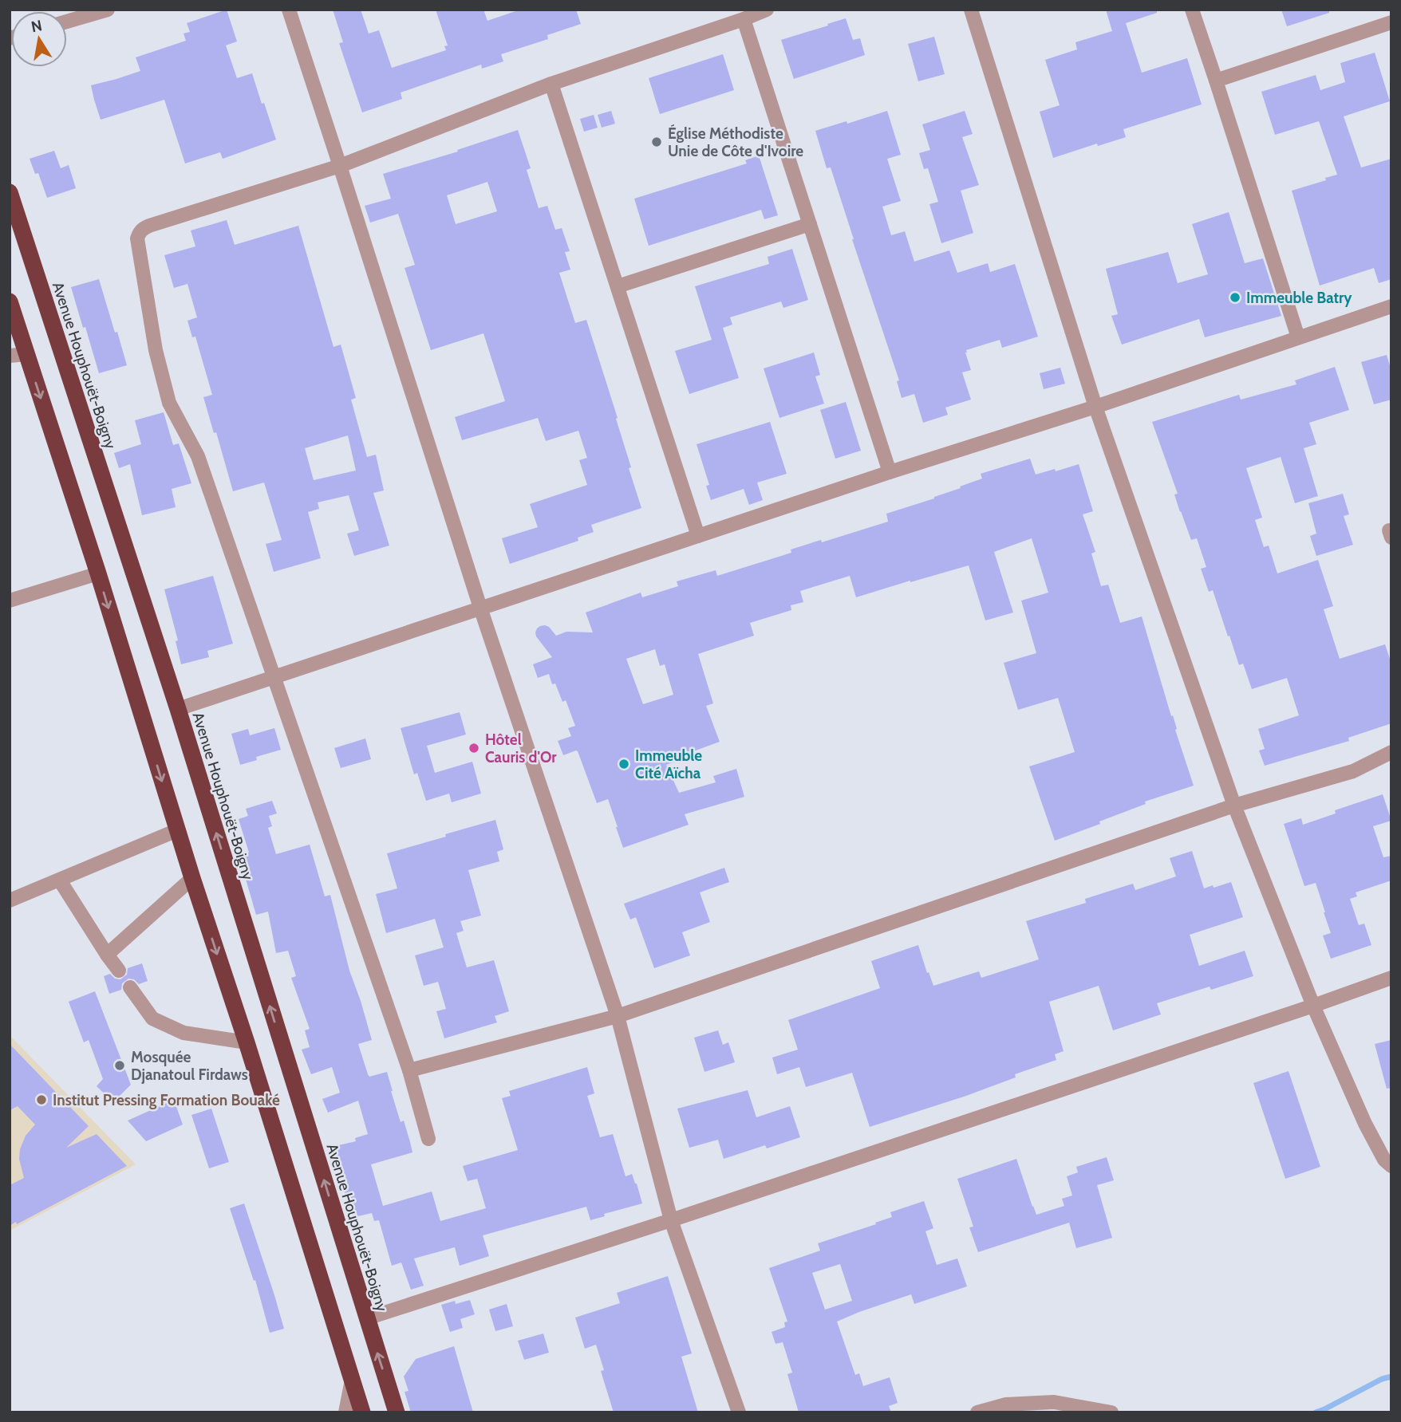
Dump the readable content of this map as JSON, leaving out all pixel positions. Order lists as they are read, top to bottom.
{
  "streets": {
    "highway": ["Avenue Houphouët-Boigny"]
  },
  "places": [
    "Église Méthodiste Unie de Côte d'Ivoire",
    "Immeuble Batry",
    "Hôtel Cauris d'Or",
    "Immeuble Cité Aïcha",
    "Mosquée Djanatoul Firdaws",
    "Institut Pressing Formation Bouaké"
  ],
  "north": "top"
}
